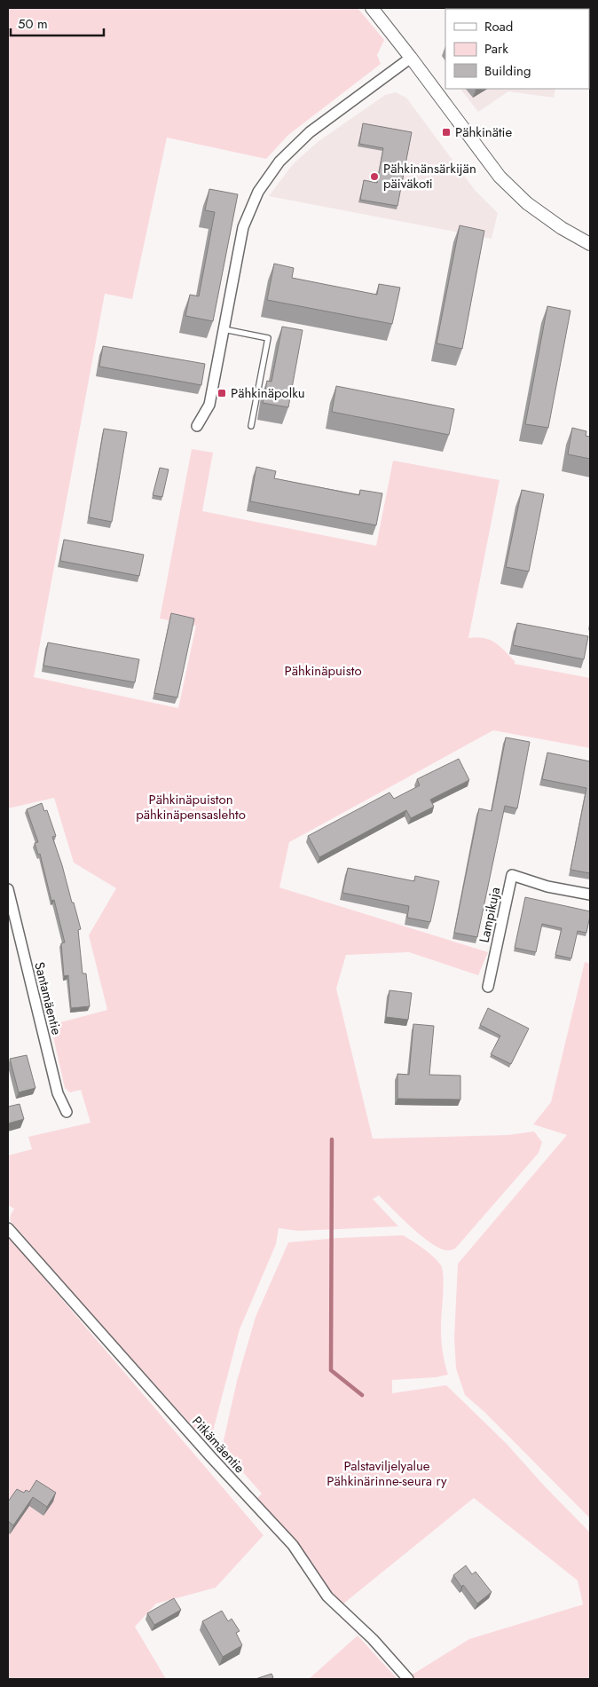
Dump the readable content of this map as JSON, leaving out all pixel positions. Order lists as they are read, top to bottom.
{
  "streets": {
    "street": ["Lampikuja", "Santamäentie", "Pitkämäentie"]
  },
  "parks": ["Pähkinäpuisto", "Pähkinäpuiston pähkinäpensaslehto", "Palstaviljelyalue Pähkinärinne-seura ry"],
  "places": {
    "transit": ["Pähkinätie", "Pähkinäpolku"],
    "other": ["Pähkinänsärkijän päiväkoti"]
  },
  "legend": ["Road", "Park", "Building"],
  "scale_bar": "50 m"
}
